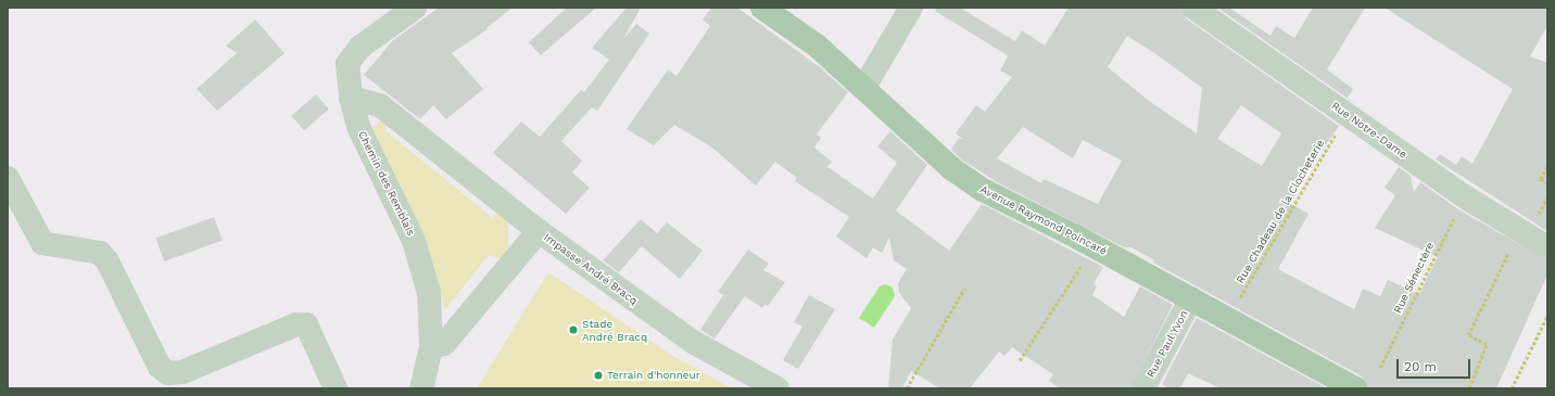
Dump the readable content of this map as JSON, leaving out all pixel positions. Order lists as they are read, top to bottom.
{
  "streets": {
    "main road": ["Avenue Raymond Poincaré"],
    "street": [
      "Rue Notre-Dame",
      "Chemin des Remblais",
      "Impasse André Bracq",
      "Rue Paul Yvon"
    ],
    "path": ["Rue Chadeau de la Clocheterie", "Rue Sénectère"]
  },
  "crossings": [
    ["Rue Notre-Dame", "Rue Chadeau de la Clocheterie"],
    ["Rue Notre-Dame", "Rue Sénectère"],
    ["Chemin des Remblais", "Impasse André Bracq"],
    ["Rue Chadeau de la Clocheterie", "Avenue Raymond Poincaré"],
    ["Avenue Raymond Poincaré", "Rue Paul Yvon"]
  ],
  "places": ["Stade André Bracq", "Terrain d'honneur"],
  "scale_bar": "20 m"
}
